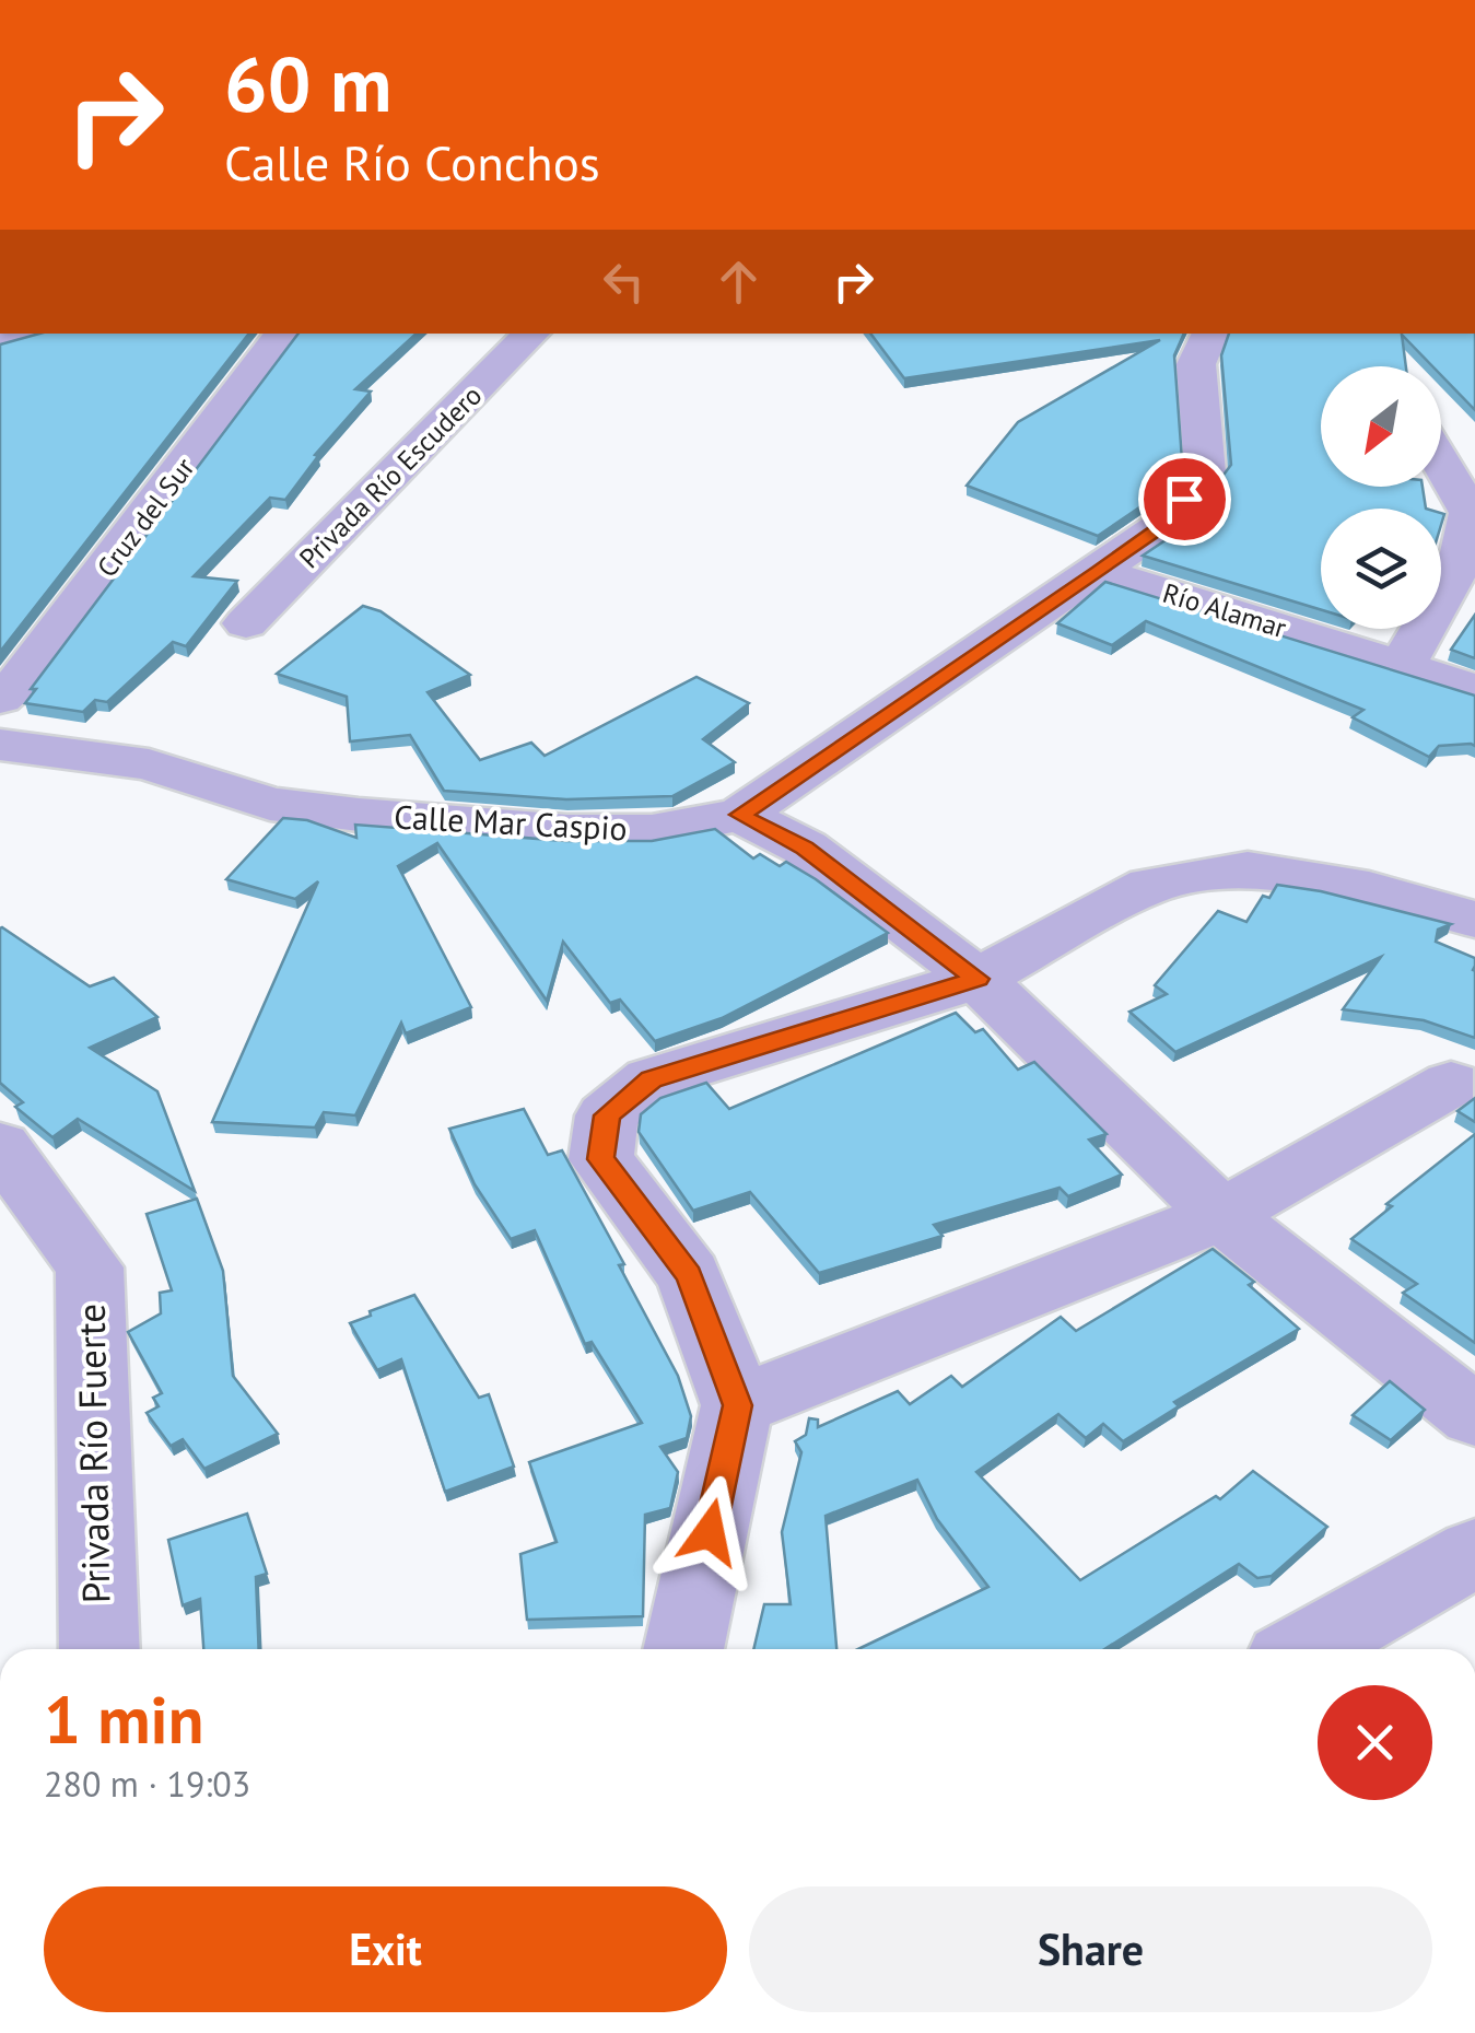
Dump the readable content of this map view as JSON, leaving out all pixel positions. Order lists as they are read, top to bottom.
{
  "streets": {
    "street": [
      "Privada Río Escudero",
      "Cruz del Sur",
      "Río Alamar",
      "Calle Mar Caspio",
      "Privada Río Fuerte"
    ]
  },
  "north": "bottom left",
  "page": {
    "turn": ["60 m", "Calle Río Conchos"],
    "heading": ["1 min", "280 m · 19:03"],
    "buttons": ["Exit", "Share"]
  }
}
